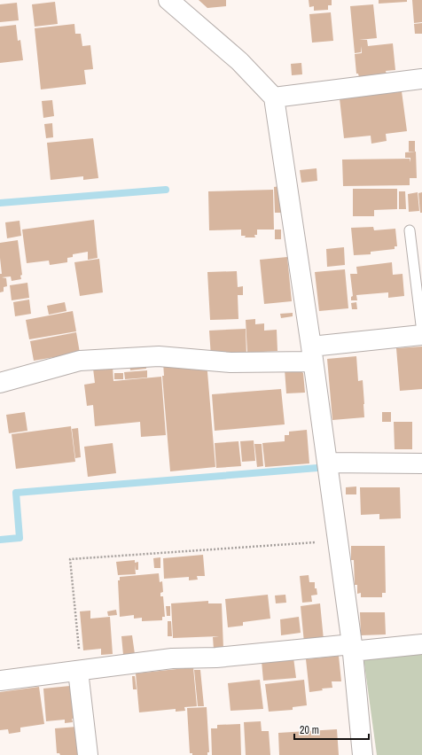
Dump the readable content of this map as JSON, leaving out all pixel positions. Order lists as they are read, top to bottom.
{
  "scale_bar": "20 m"
}
